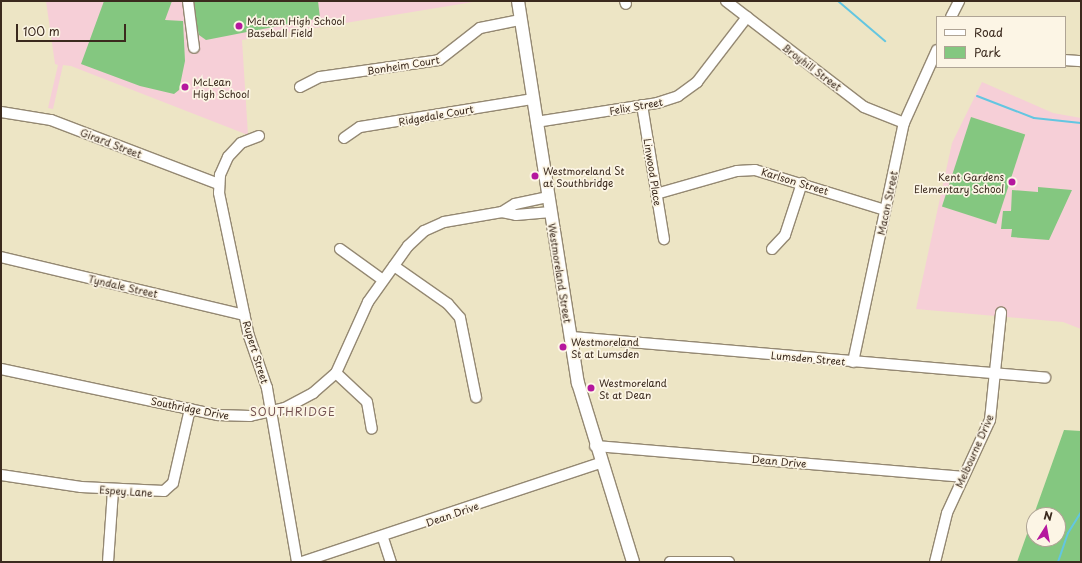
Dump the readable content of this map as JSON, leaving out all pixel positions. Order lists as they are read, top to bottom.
{
  "streets": {
    "main road": ["Westmoreland Street"],
    "street": [
      "Bonheim Court",
      "Broyhill Street",
      "Felix Street",
      "Ridgedale Court",
      "Girard Street",
      "Linwood Place",
      "Karlson Street",
      "Macon Street",
      "Tyndale Street",
      "Rupert Street",
      "Lumsden Street",
      "Southridge Drive",
      "Melbourne Drive",
      "Dean Drive",
      "Espey Lane"
    ]
  },
  "crossings": [
    ["Bonheim Court", "Westmoreland Street"],
    ["Broyhill Street", "Felix Street"],
    ["Broyhill Street", "Macon Street"],
    ["Felix Street", "Linwood Place"],
    ["Felix Street", "Westmoreland Street"],
    ["Ridgedale Court", "Westmoreland Street"],
    ["Girard Street", "Rupert Street"],
    ["Linwood Place", "Karlson Street"],
    ["Karlson Street", "Macon Street"],
    ["Macon Street", "Lumsden Street"],
    ["Westmoreland Street", "Lumsden Street"],
    ["Westmoreland Street", "Southridge Drive"],
    ["Westmoreland Street", "Dean Drive"],
    ["Tyndale Street", "Rupert Street"],
    ["Rupert Street", "Southridge Drive"],
    ["Lumsden Street", "Melbourne Drive"],
    ["Southridge Drive", "Espey Lane"],
    ["Melbourne Drive", "Dean Drive"]
  ],
  "districts": ["SOUTHRIDGE"],
  "places": [
    "McLean High School Baseball Field",
    "McLean High School",
    "Westmoreland St at Southbridge",
    "Kent Gardens Elementary School",
    "Westmoreland St at Lumsden",
    "Westmoreland St at Dean"
  ],
  "legend": ["Road", "Park"],
  "scale_bar": "100 m",
  "north": "top"
}
